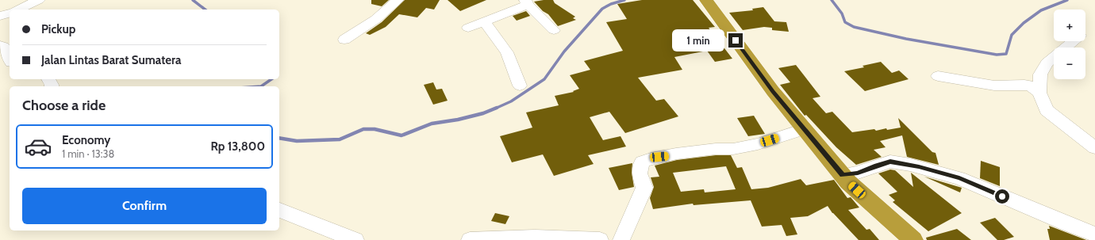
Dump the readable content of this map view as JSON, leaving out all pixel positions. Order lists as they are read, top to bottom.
{
  "page": {
    "map_buttons": ["+", "−"],
    "banner": ["Pickup", "Jalan Lintas Barat Sumatera"],
    "bubble": "1 min",
    "heading": "Choose a ride",
    "list": [
      {
        "name": "Economy",
        "note": "1 min · 13:38",
        "value": "Rp 13,800"
      }
    ],
    "buttons": "Confirm"
  }
}
